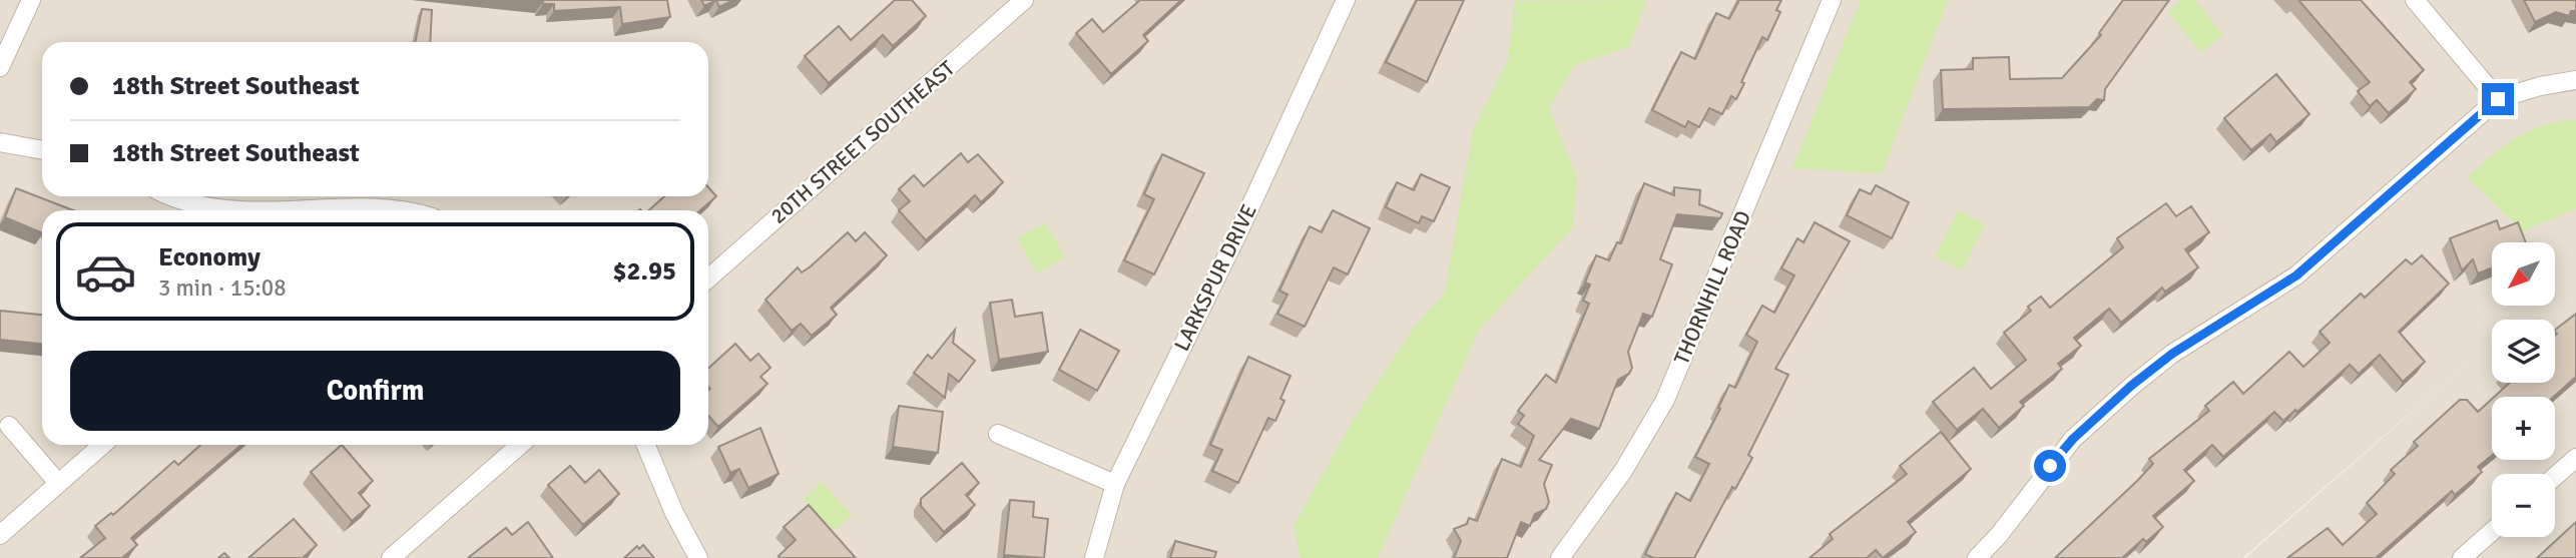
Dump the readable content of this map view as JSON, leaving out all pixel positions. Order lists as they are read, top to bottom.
{
  "streets": {
    "street": ["20TH STREET SOUTHEAST", "LARKSPUR DRIVE", "THORNHILL ROAD"]
  },
  "north": "bottom left",
  "page": {
    "banner": ["18th Street Southeast", "18th Street Southeast"],
    "list": [
      {
        "name": "Economy",
        "note": "3 min · 15:08",
        "value": "$2.95"
      }
    ],
    "map_buttons": ["+", "−"],
    "buttons": "Confirm"
  }
}
